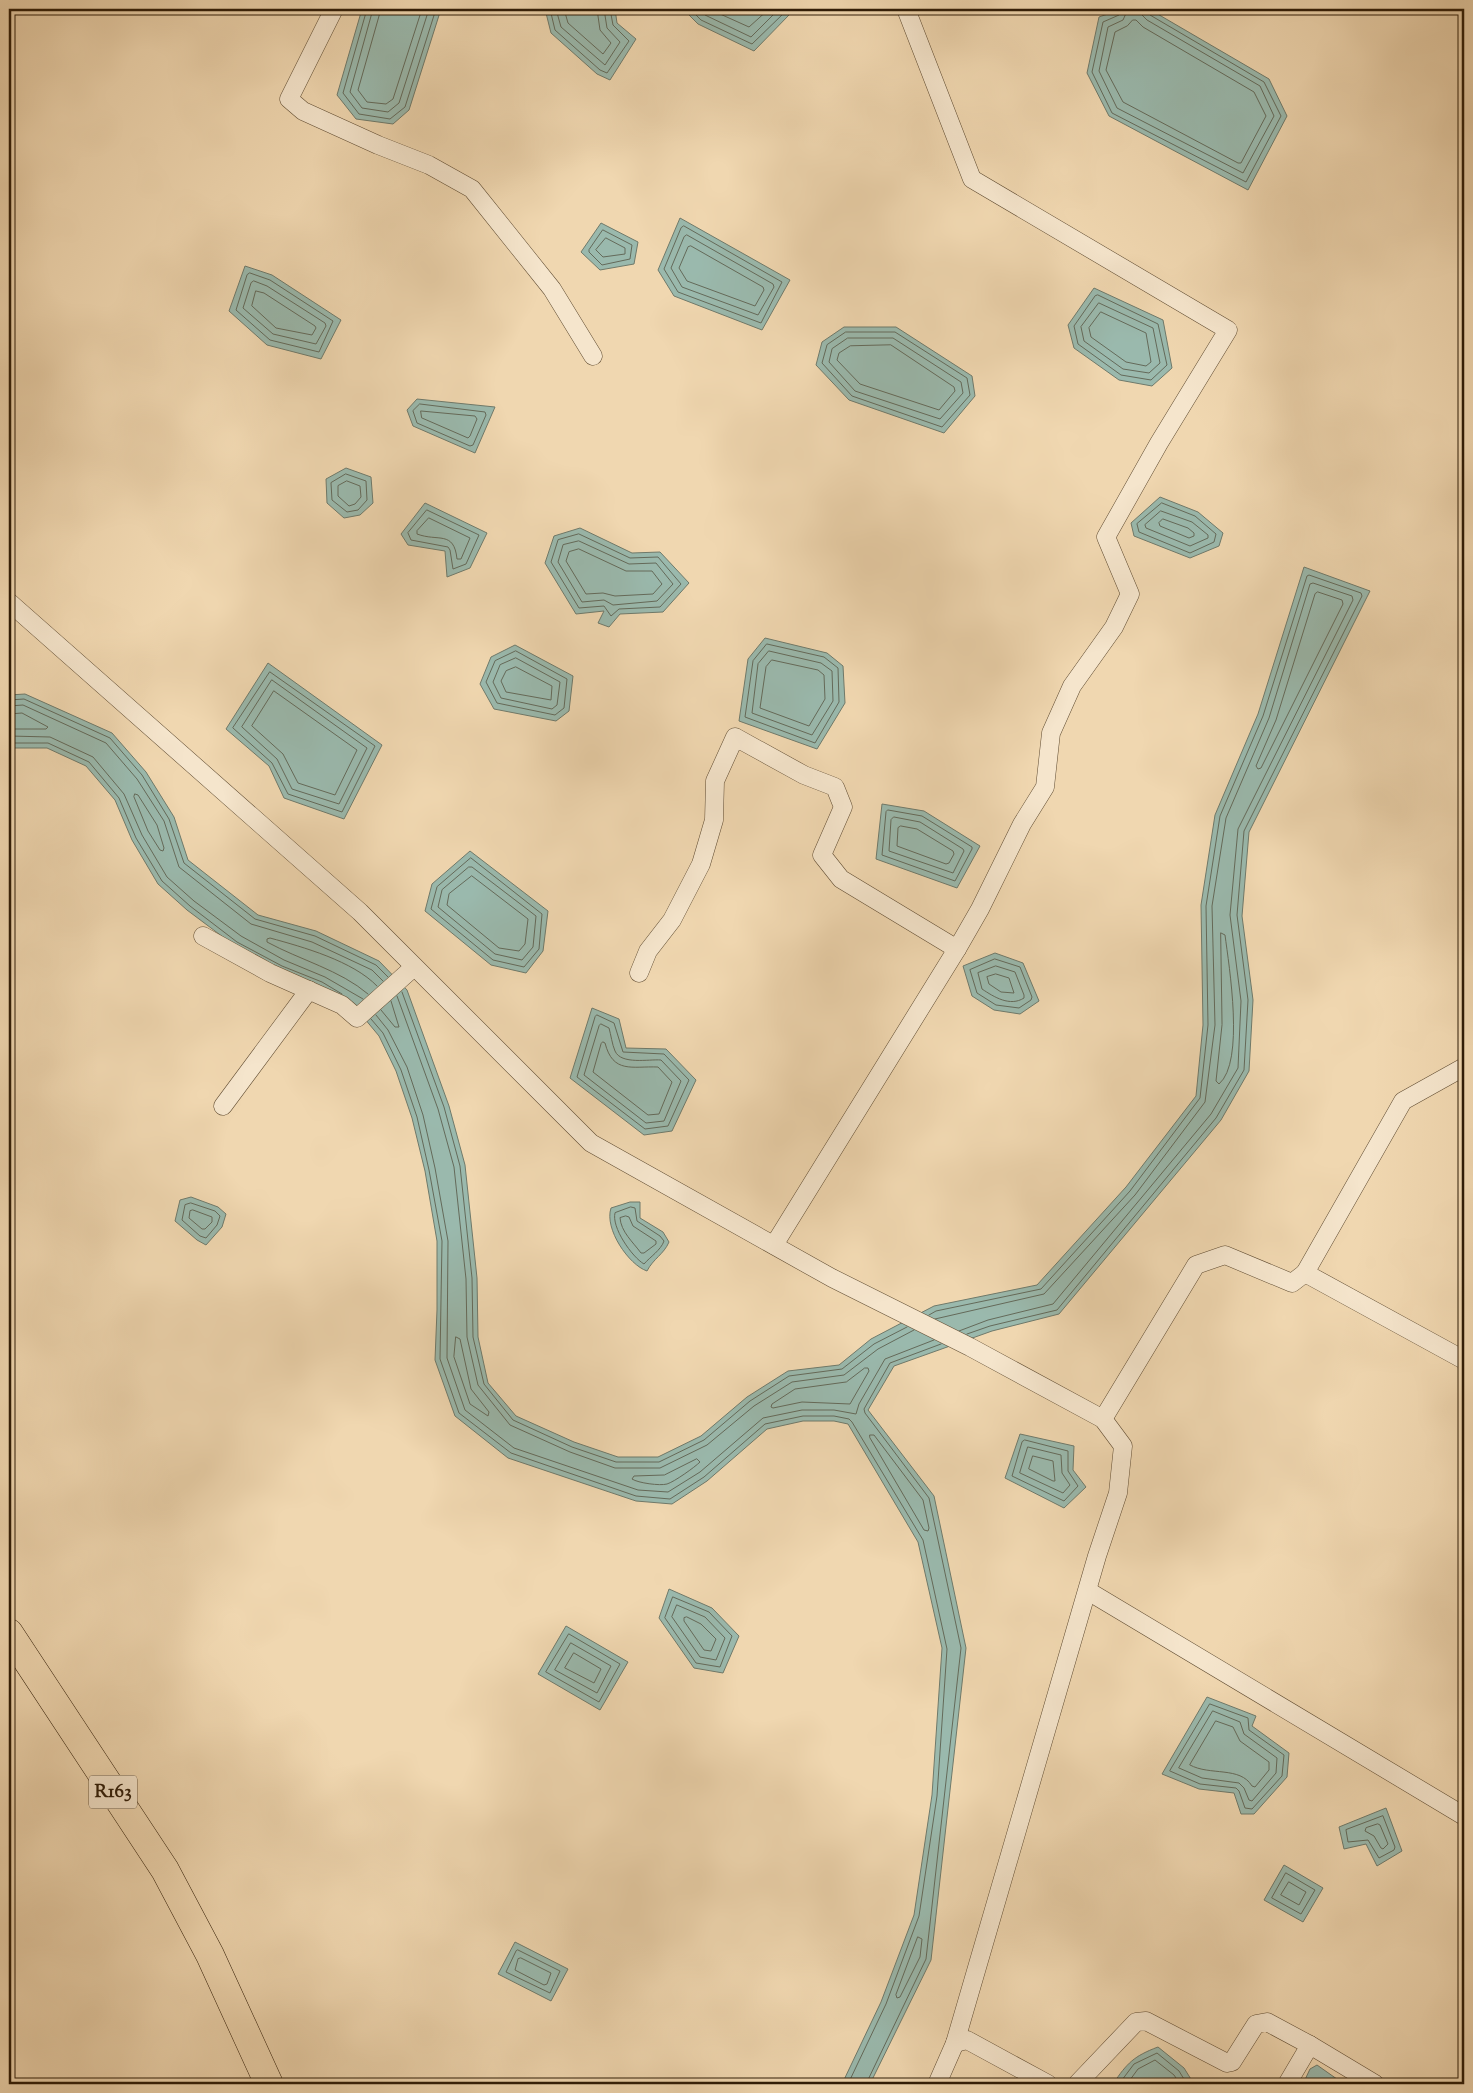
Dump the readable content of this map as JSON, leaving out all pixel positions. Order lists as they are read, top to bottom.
{
  "streets": {
    "main road": ["R163"]
  }
}
